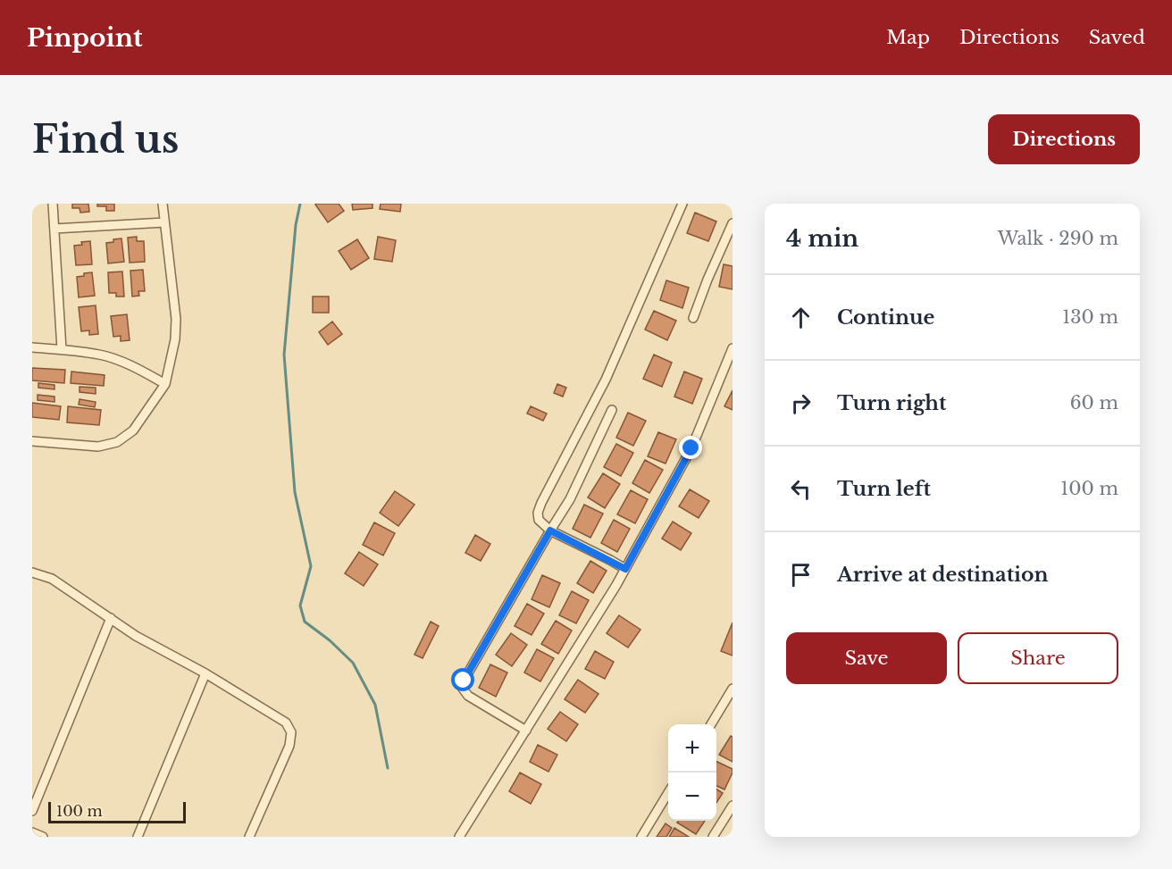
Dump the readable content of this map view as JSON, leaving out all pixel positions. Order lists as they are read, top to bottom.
{
  "scale_bar": "100 m",
  "page": {
    "header": "Pinpoint",
    "nav": ["Map", "Directions", "Saved"],
    "buttons": [
      "Directions",
      ["Save", "Share"]
    ],
    "title": "Find us",
    "heading": ["4 min", "Walk · 290 m"],
    "list": [
      ["Continue", "130 m"],
      ["Turn right", "60 m"],
      ["Turn left", "100 m"],
      "Arrive at destination"
    ],
    "map_buttons": ["+", "−"],
    "scale": "100 m"
  }
}
